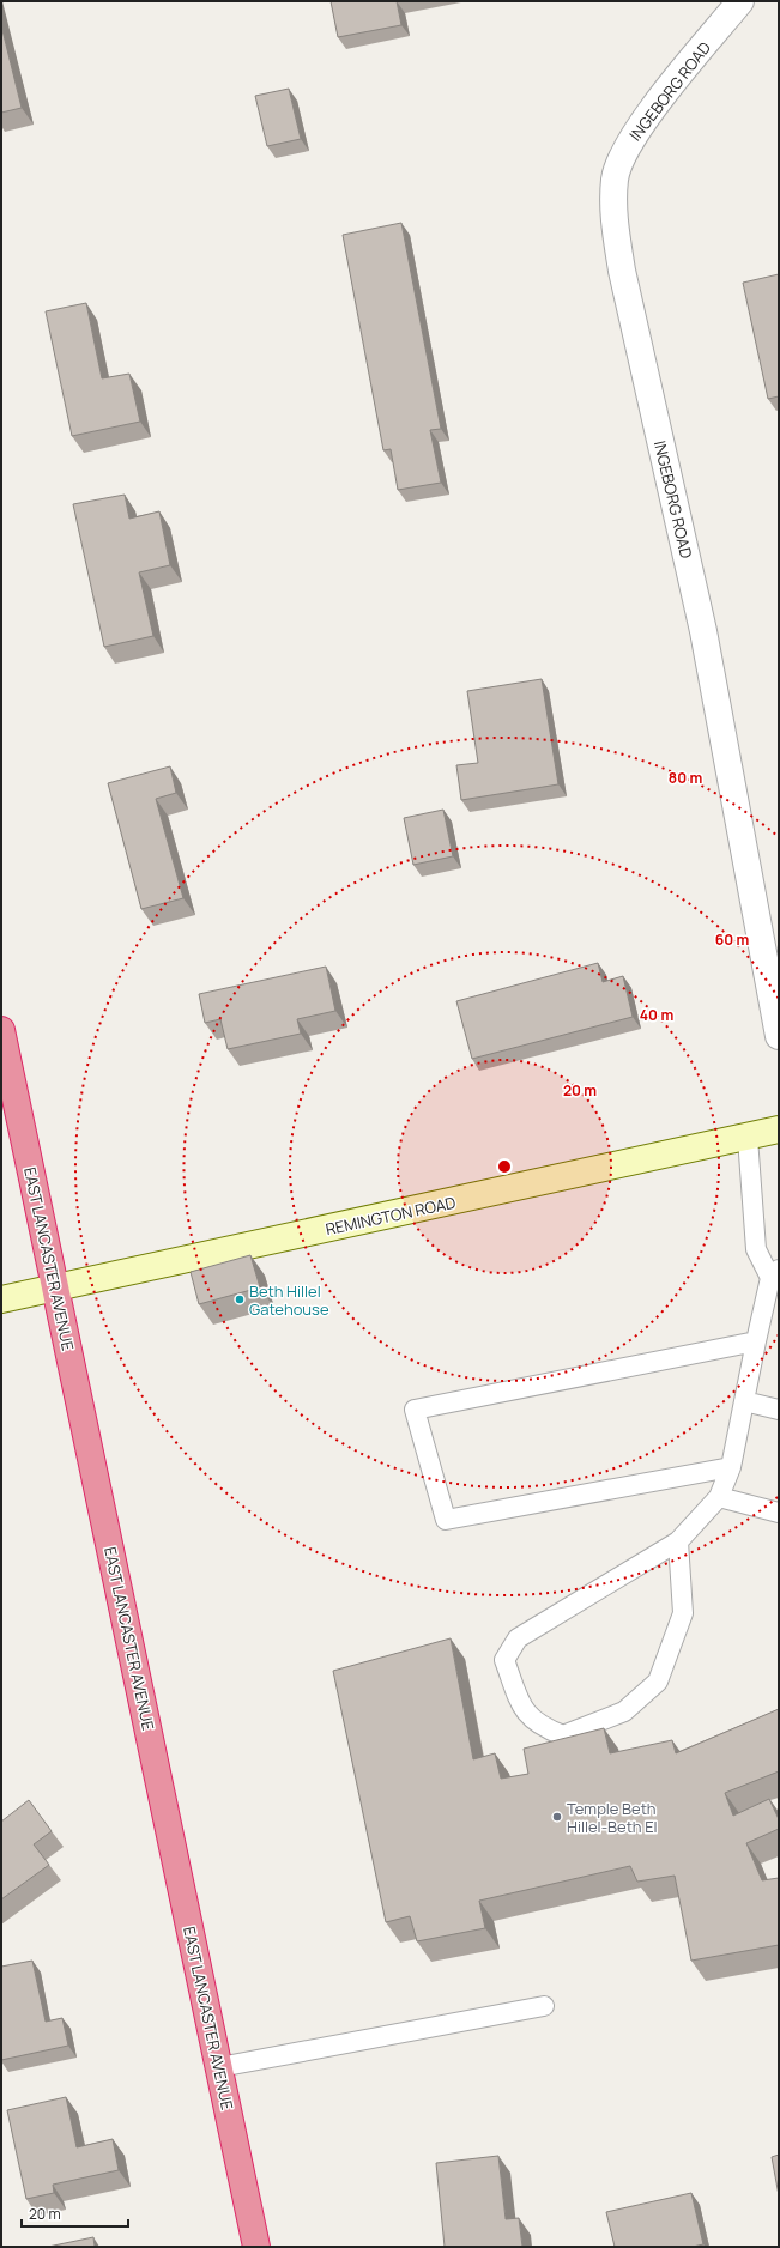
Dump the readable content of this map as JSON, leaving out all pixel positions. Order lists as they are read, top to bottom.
{
  "streets": {
    "highway": ["EAST LANCASTER AVENUE"],
    "main road": ["REMINGTON ROAD"],
    "street": ["INGEBORG ROAD"]
  },
  "crossings": [
    ["REMINGTON ROAD", "EAST LANCASTER AVENUE"]
  ],
  "places": ["Beth Hillel Gatehouse", "Temple Beth Hillel-Beth El"],
  "scale_bar": "20 m",
  "rings": [
    "80 m",
    "60 m",
    "40 m",
    "20 m"
  ]
}
